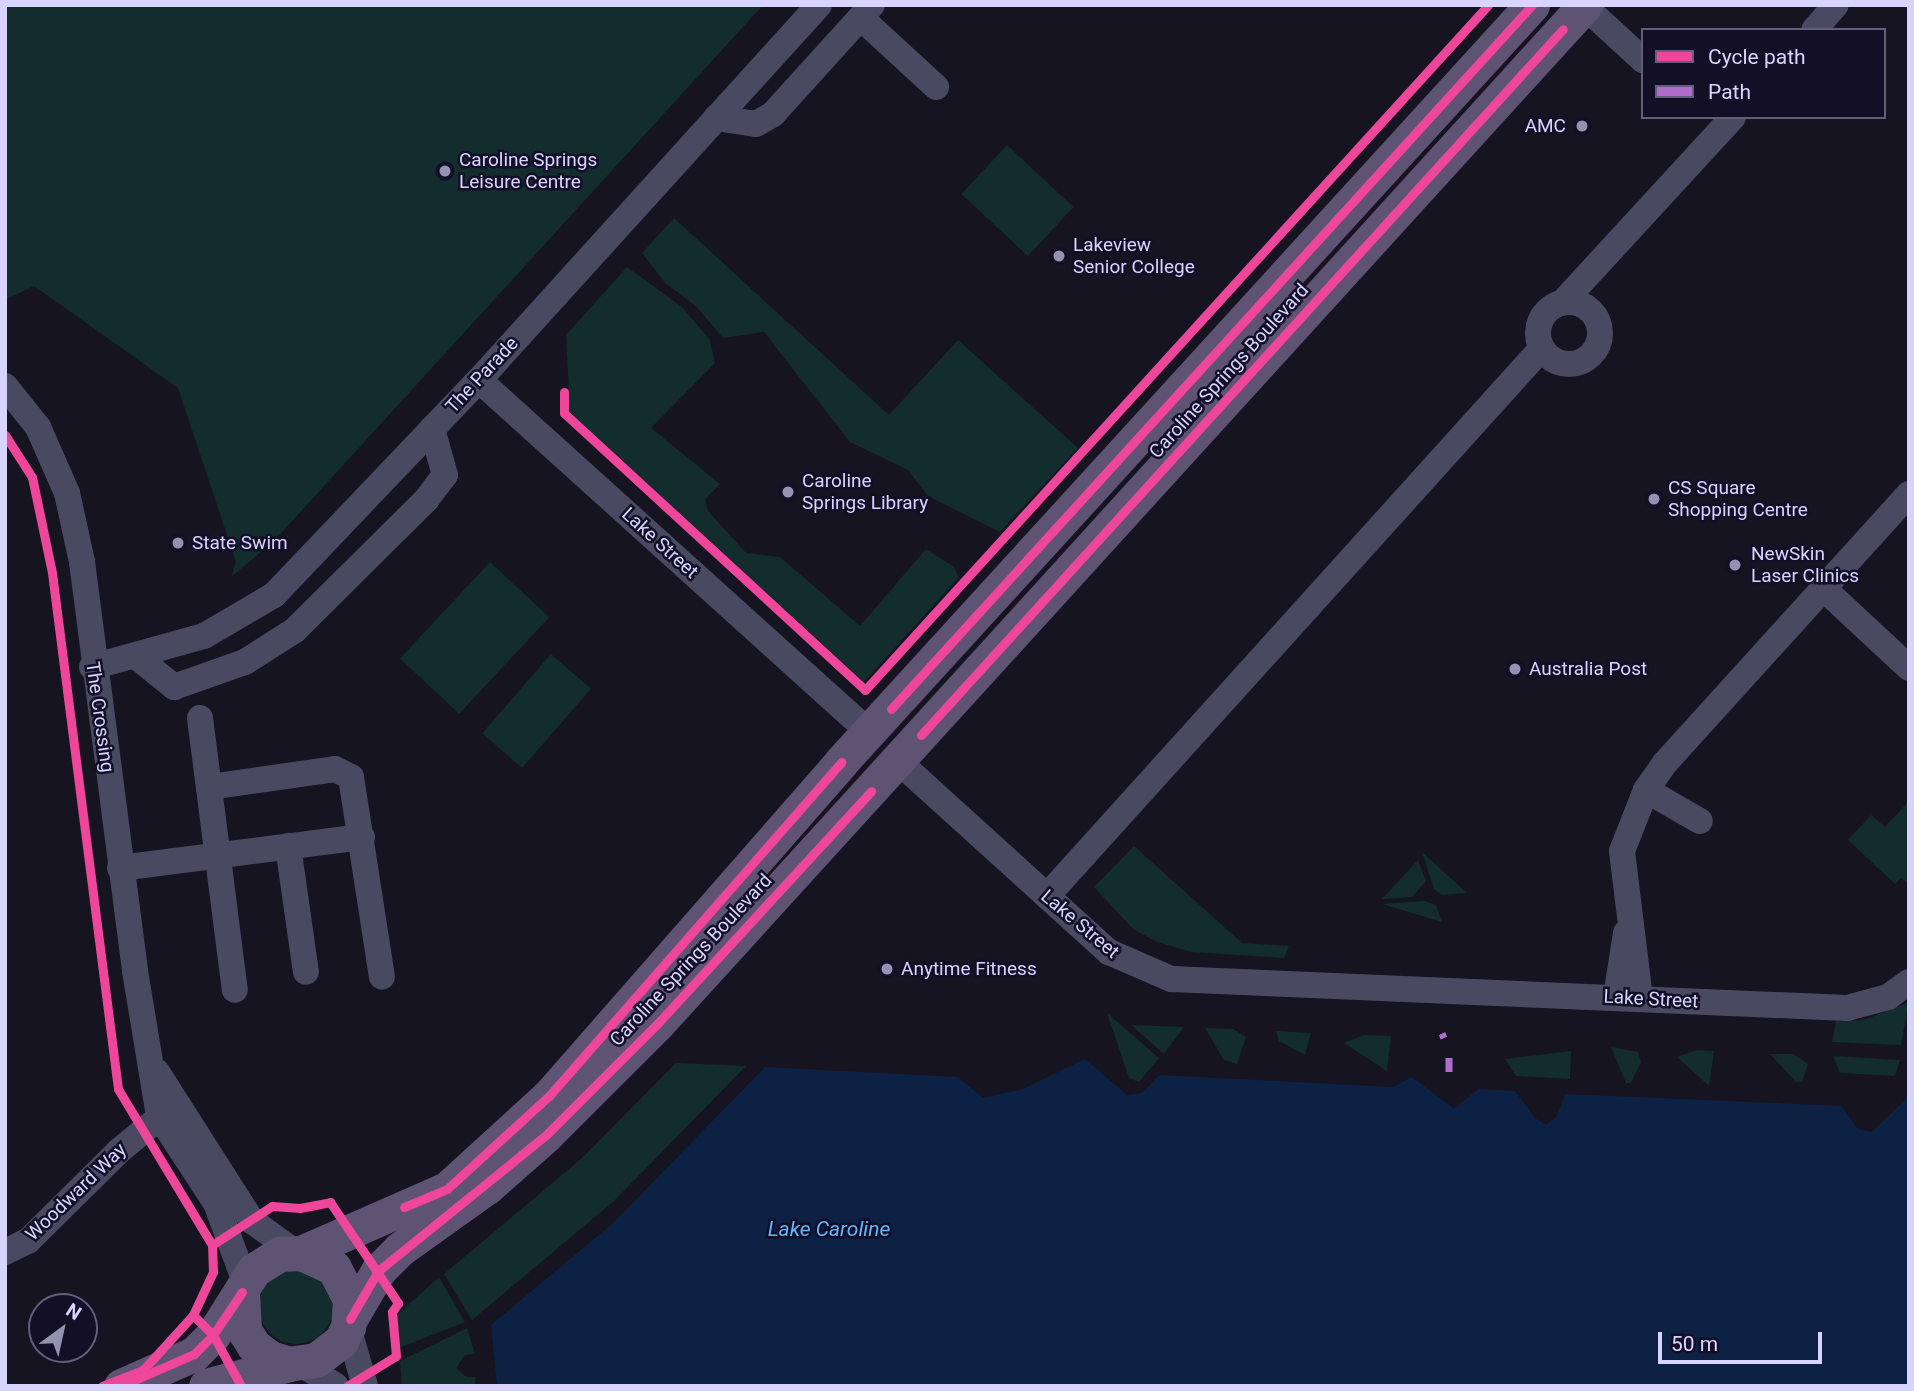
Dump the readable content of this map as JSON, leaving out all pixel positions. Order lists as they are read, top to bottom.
{
  "streets": {
    "main road": ["Caroline Springs Boulevard", "Lake Street"],
    "street": ["The Parade", "The Crossing", "Woodward Way"]
  },
  "crossings": [
    ["Caroline Springs Boulevard", "Lake Street"],
    ["Caroline Springs Boulevard", "The Crossing"],
    ["The Parade", "Lake Street"],
    ["The Parade", "The Crossing"],
    ["The Crossing", "Woodward Way"]
  ],
  "water": ["Lake Caroline"],
  "places": [
    "AMC",
    "Caroline Springs Leisure Centre",
    "Lakeview Senior College",
    "Caroline Springs Library",
    "CS Square Shopping Centre",
    "State Swim",
    "NewSkin Laser Clinics",
    "Australia Post",
    "Anytime Fitness"
  ],
  "legend": ["Cycle path", "Path"],
  "scale_bar": "50 m",
  "north": "top right"
}
